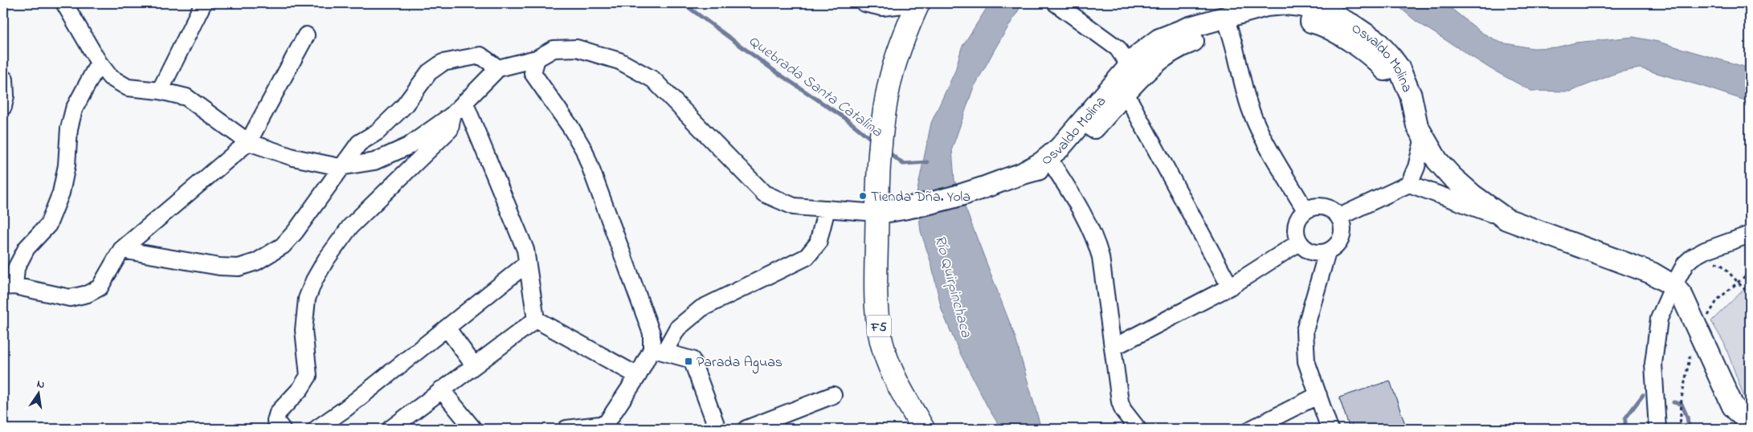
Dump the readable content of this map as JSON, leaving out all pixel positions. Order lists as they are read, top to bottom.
{
  "streets": {
    "highway": ["F5"],
    "main road": ["Osvaldo Molina"]
  },
  "water": ["Quebrada Santa Catalina", "Río Quirpinchaca"],
  "places": {
    "other": ["Tienda Dña. Yola"],
    "transit": ["Parada Aguas"]
  },
  "north": "top"
}
